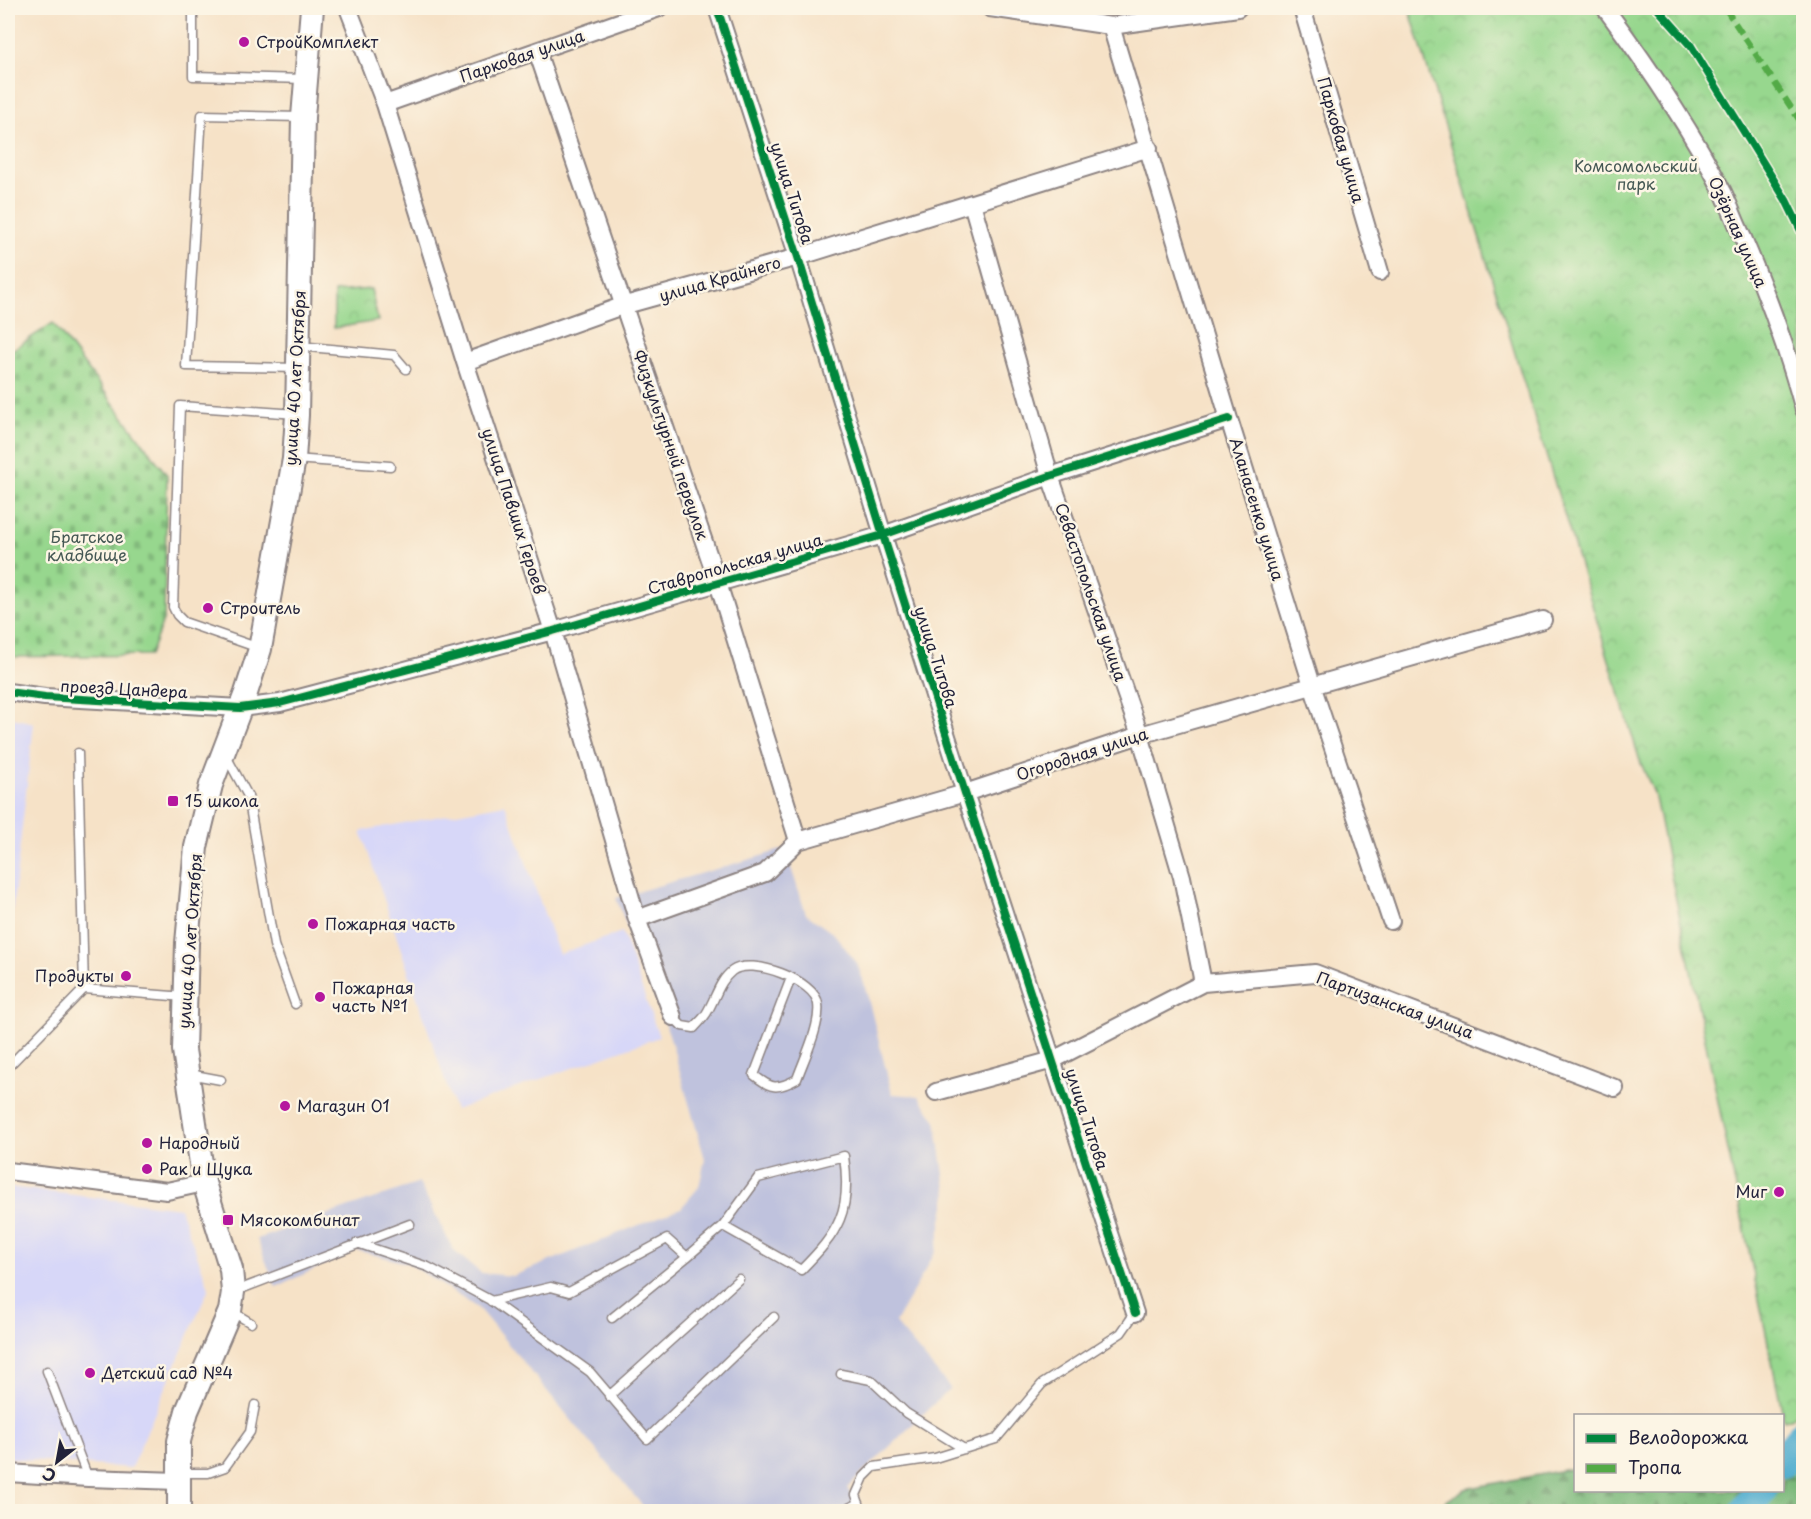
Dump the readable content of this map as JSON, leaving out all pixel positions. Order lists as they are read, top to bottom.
{
  "streets": {
    "main road": ["улица 40 лет Октября"],
    "street": [
      "Парковая улица",
      "улица Титова",
      "Озёрная улица",
      "улица Крайнего",
      "Физкультурный переулок",
      "Аланасенко улица",
      "улица Павших Героев",
      "Ставропольская улица",
      "Севастопольская улица",
      "проезд Цандера",
      "Огородная улица",
      "Партизанская улица"
    ]
  },
  "crossings": [
    ["Парковая улица", "Физкультурный переулок"],
    ["Парковая улица", "улица Павших Героев"],
    ["улица Титова", "улица Крайнего"],
    ["улица Титова", "Ставропольская улица"],
    ["улица Титова", "Огородная улица"],
    ["улица Титова", "Партизанская улица"],
    ["улица Крайнего", "Физкультурный переулок"],
    ["улица Крайнего", "Аланасенко улица"],
    ["улица Крайнего", "улица Павших Героев"],
    ["улица Крайнего", "Севастопольская улица"],
    ["улица 40 лет Октября", "Ставропольская улица"],
    ["улица 40 лет Октября", "проезд Цандера"],
    ["Физкультурный переулок", "Ставропольская улица"],
    ["Физкультурный переулок", "Огородная улица"],
    ["Аланасенко улица", "Ставропольская улица"],
    ["Аланасенко улица", "Огородная улица"],
    ["улица Павших Героев", "Ставропольская улица"],
    ["улица Павших Героев", "Огородная улица"],
    ["Ставропольская улица", "Севастопольская улица"],
    ["Ставропольская улица", "проезд Цандера"],
    ["Севастопольская улица", "Огородная улица"],
    ["Севастопольская улица", "Партизанская улица"]
  ],
  "parks": ["Комсомольский парк", "Братское кладбище"],
  "places": {
    "other": [
      "СтройКомплект",
      "Строитель",
      "Пожарная часть",
      "Продукты",
      "Пожарная часть №1",
      "Магазин 01",
      "Народный",
      "Рак и Щука",
      "Миг",
      "Детский сад №4"
    ],
    "transit": ["15 школа", "Мясокомбинат"]
  },
  "legend": ["Велодорожка", "Тропа"],
  "north": "bottom left"
}
